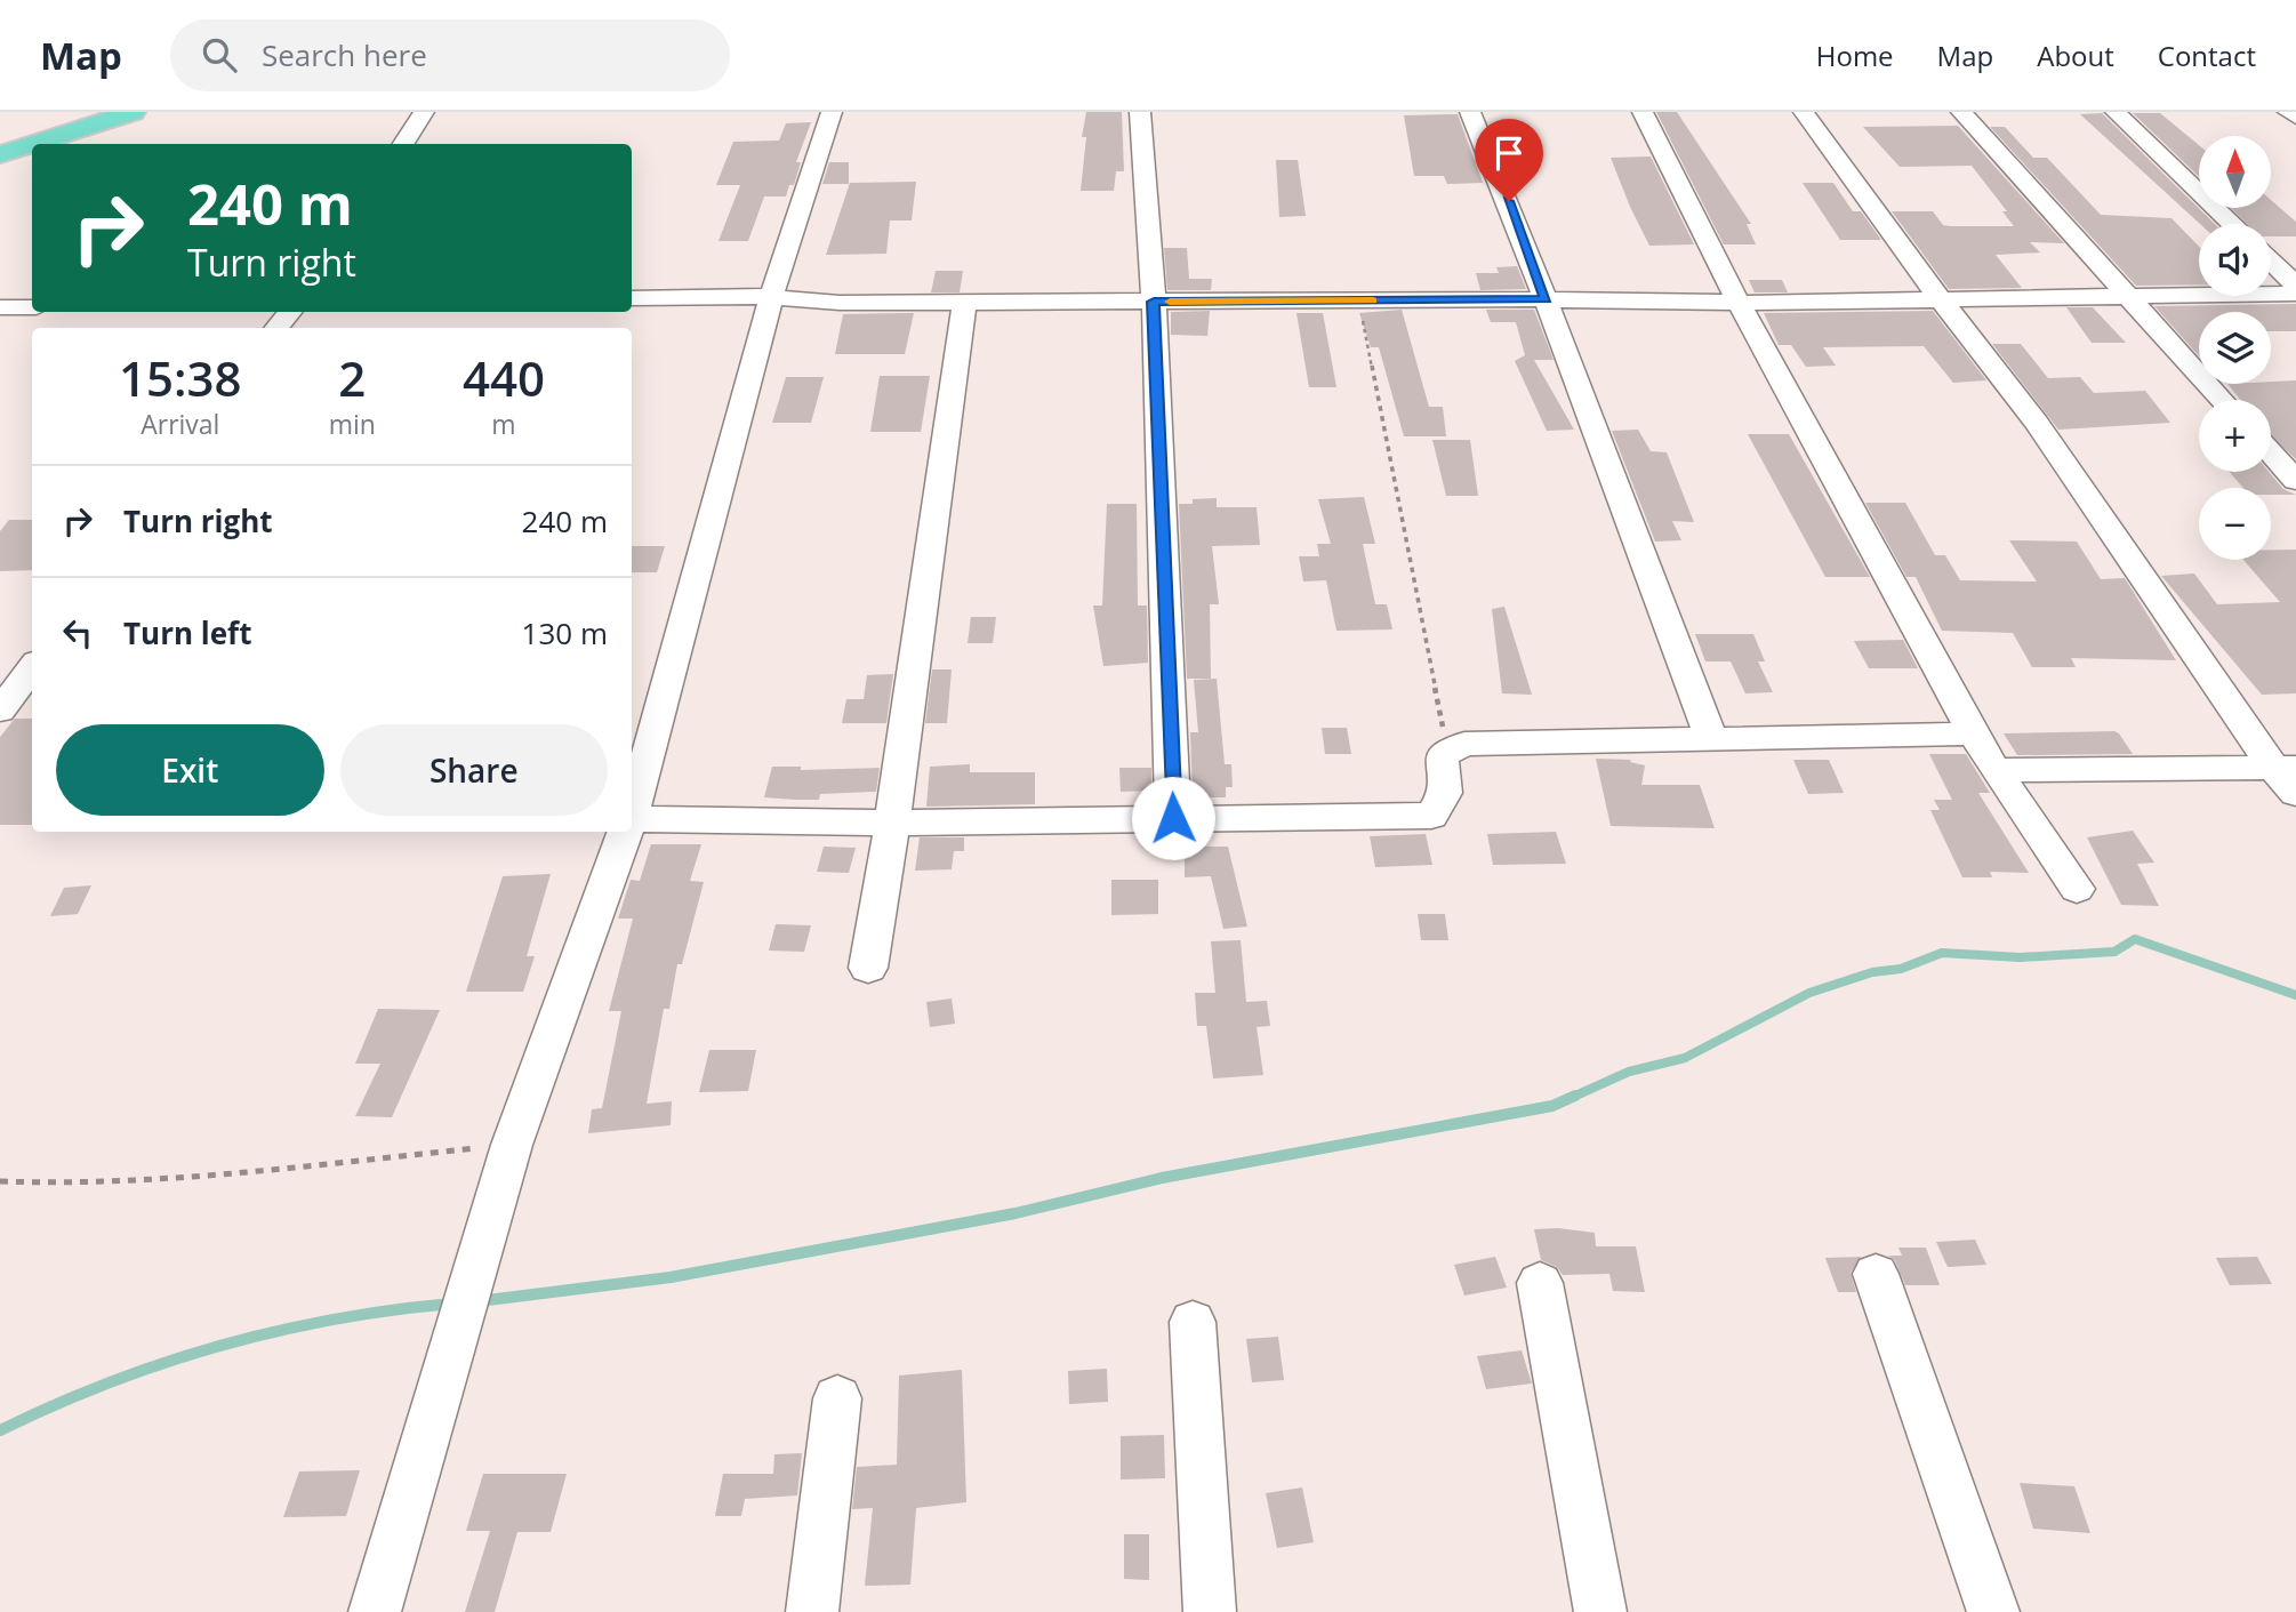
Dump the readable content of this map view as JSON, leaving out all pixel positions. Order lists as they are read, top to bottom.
{
  "north": "top",
  "page": {
    "header": "Map",
    "search": "Search here",
    "nav": [
      "Home",
      "Map",
      "About",
      "Contact"
    ],
    "map_buttons": ["+", "−"],
    "turn": ["240 m", "Turn right"],
    "eta": [
      "15:38",
      "Arrival",
      "2",
      "min",
      "440",
      "m"
    ],
    "list": [
      {
        "name": "Turn right",
        "value": "240 m"
      },
      {
        "name": "Turn left",
        "value": "130 m"
      }
    ],
    "buttons": ["Exit", "Share"]
  }
}
